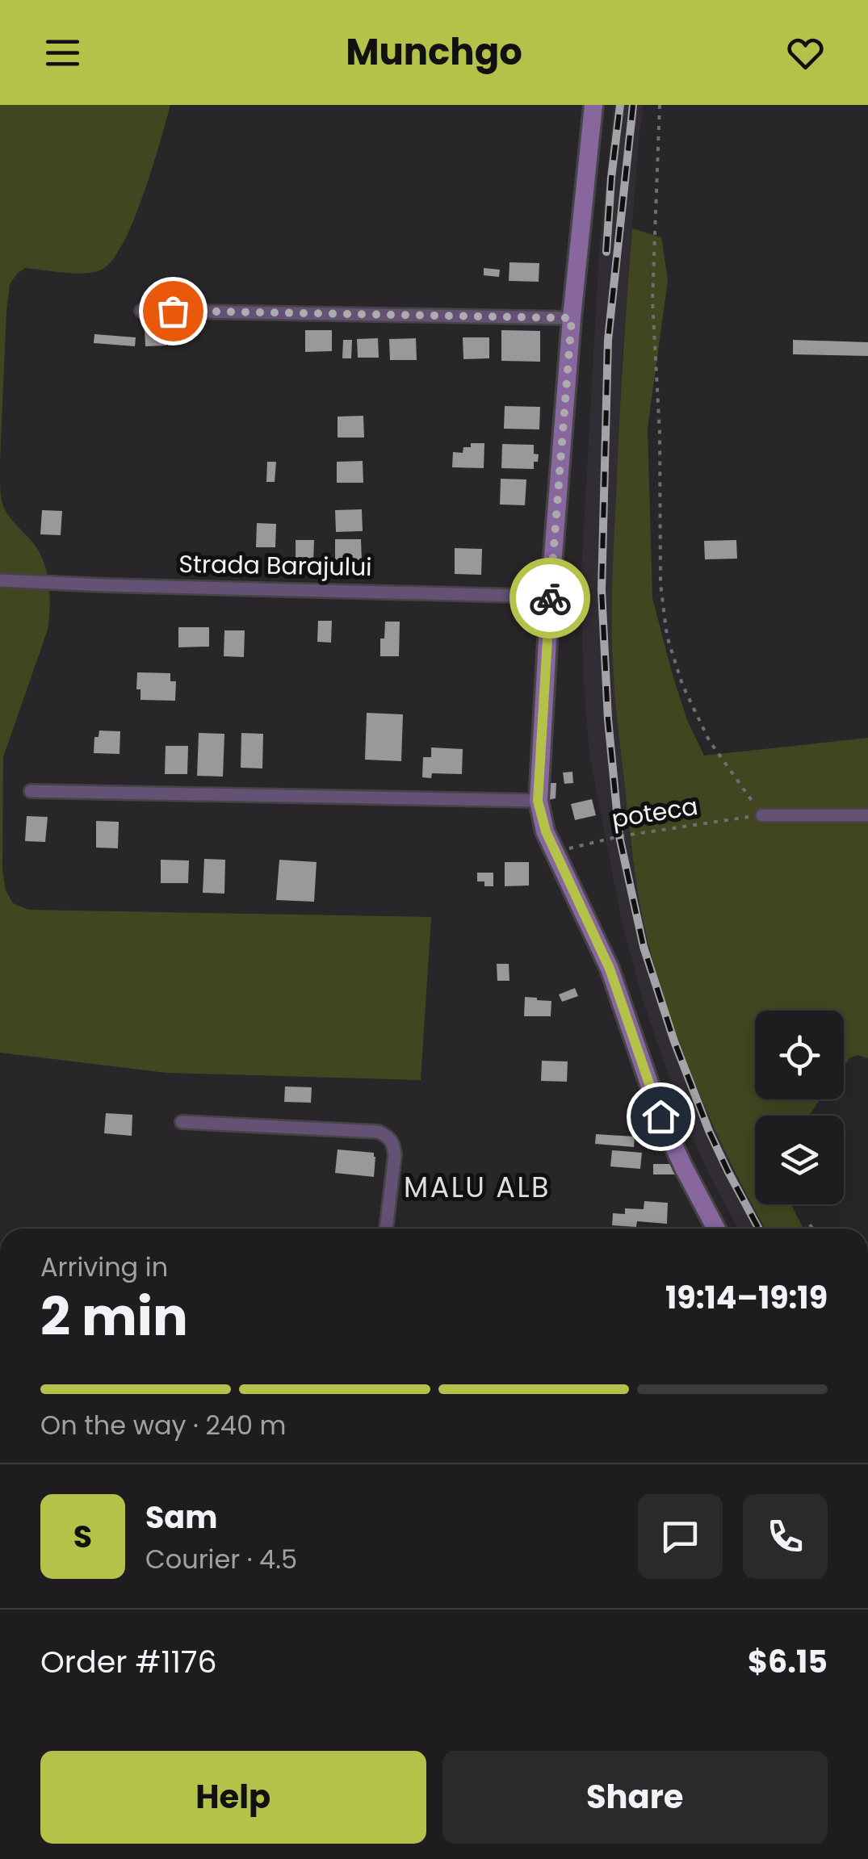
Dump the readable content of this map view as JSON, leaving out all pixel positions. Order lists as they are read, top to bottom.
{
  "streets": {
    "street": ["Strada Barajului"],
    "path": ["poteca"]
  },
  "districts": ["MALU ALB"],
  "page": {
    "header": "Munchgo",
    "heading": ["2 min", "Arriving in", "19:14–19:19"],
    "panel": [
      "Sam",
      "Courier · 4.5",
      "Order #1176",
      "$6.15"
    ],
    "bar": "On the way · 240 m",
    "round": "S",
    "buttons": ["Help", "Share"]
  }
}
